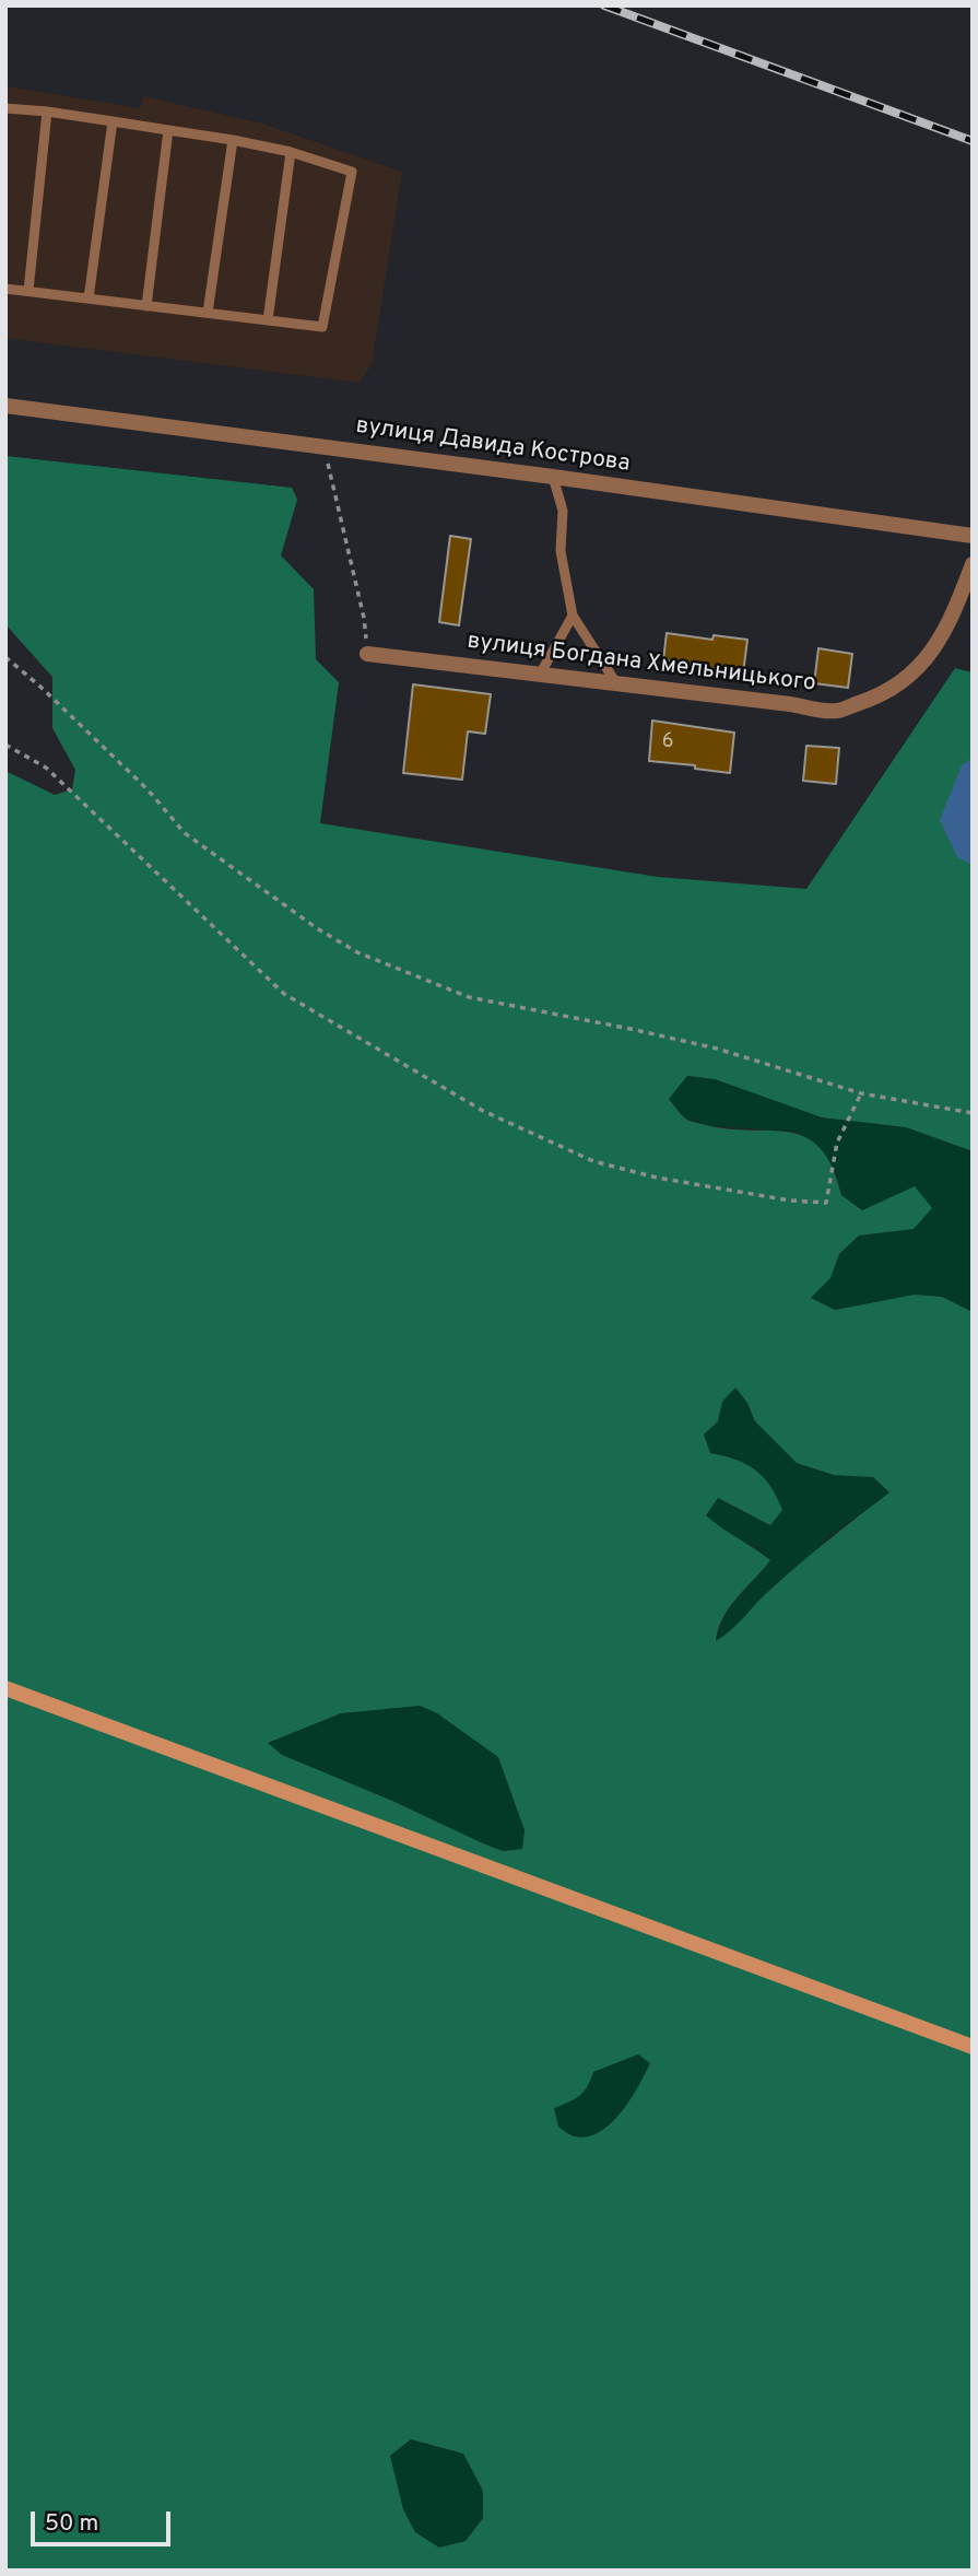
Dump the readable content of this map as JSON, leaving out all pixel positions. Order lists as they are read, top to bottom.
{
  "streets": {
    "street": ["вулиця Давида Кострова", "вулиця Богдана Хмельницького"]
  },
  "house_numbers": ["6"],
  "scale_bar": "50 m"
}
